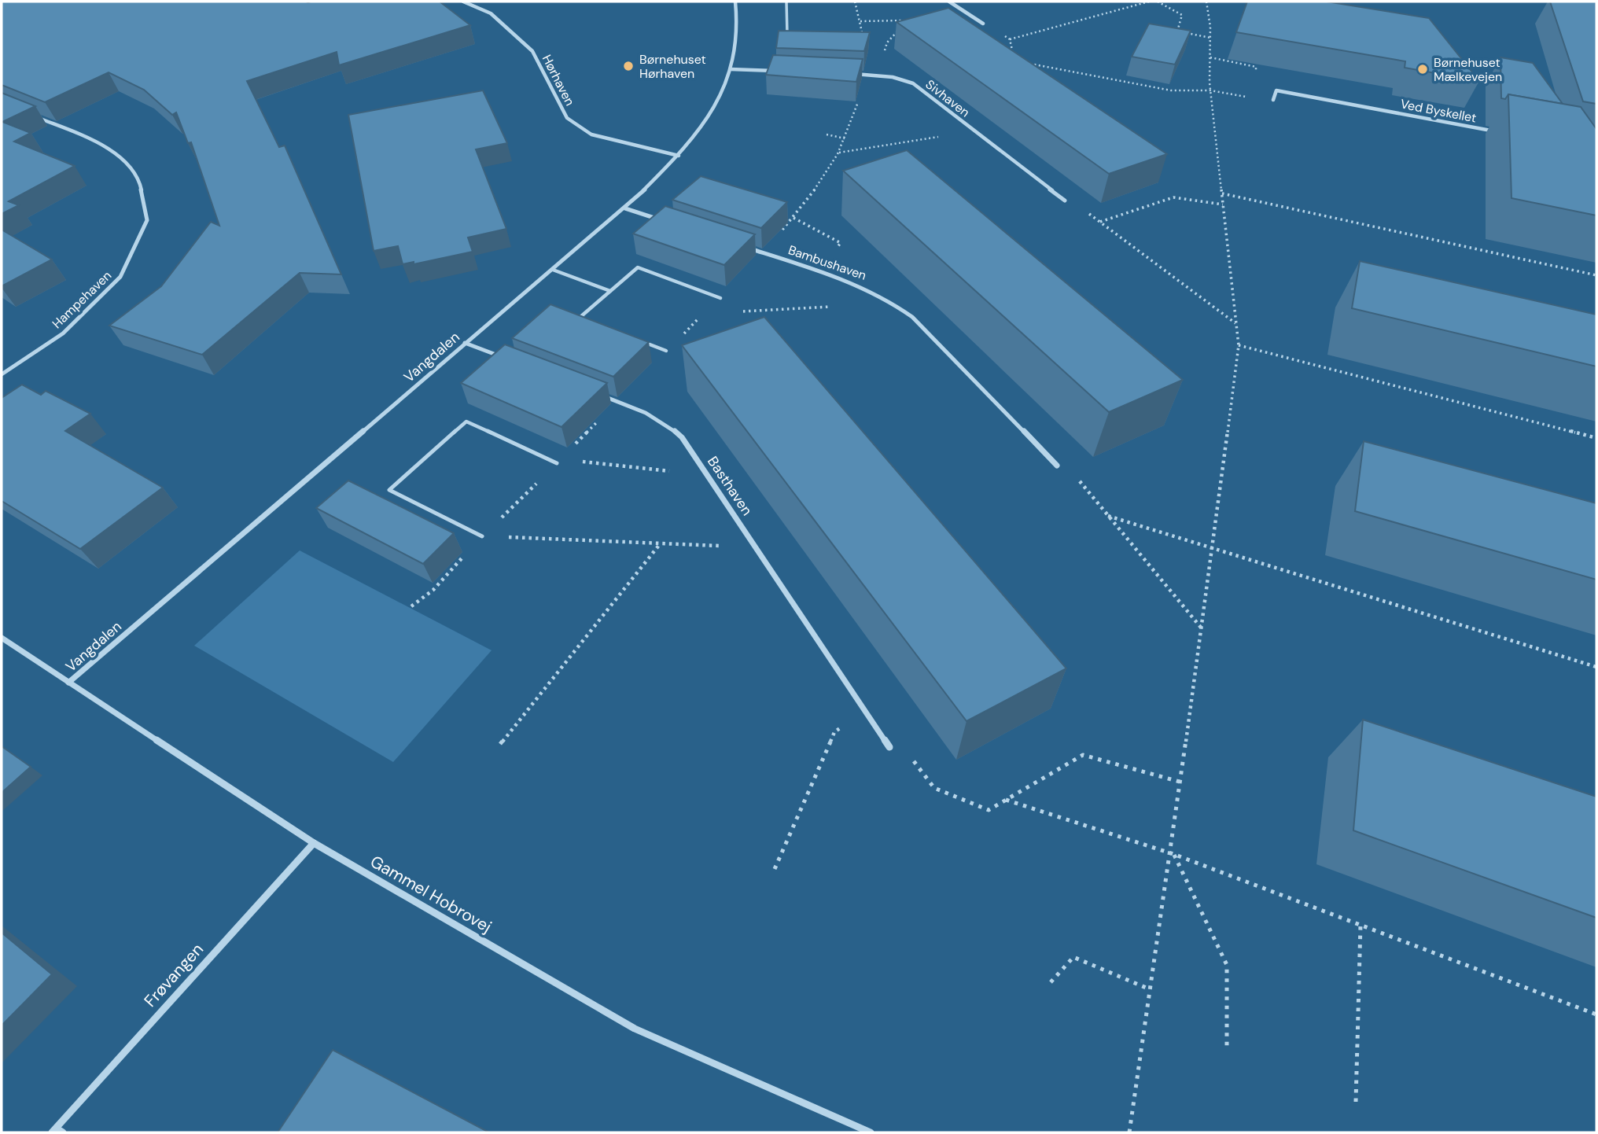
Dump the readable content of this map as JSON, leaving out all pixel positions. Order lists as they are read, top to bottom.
{
  "streets": {
    "street": [
      "Hørhaven",
      "Sivhaven",
      "Ved Byskellet",
      "Bambushaven",
      "Hampehaven",
      "Vangdalen",
      "Basthaven",
      "Gammel Hobrovej",
      "Frøvangen"
    ]
  },
  "crossings": [
    ["Hørhaven", "Vangdalen"],
    ["Vangdalen", "Gammel Hobrovej"],
    ["Gammel Hobrovej", "Frøvangen"]
  ],
  "places": ["Børnehuset Hørhaven", "Børnehuset Mælkevejen"]
}
